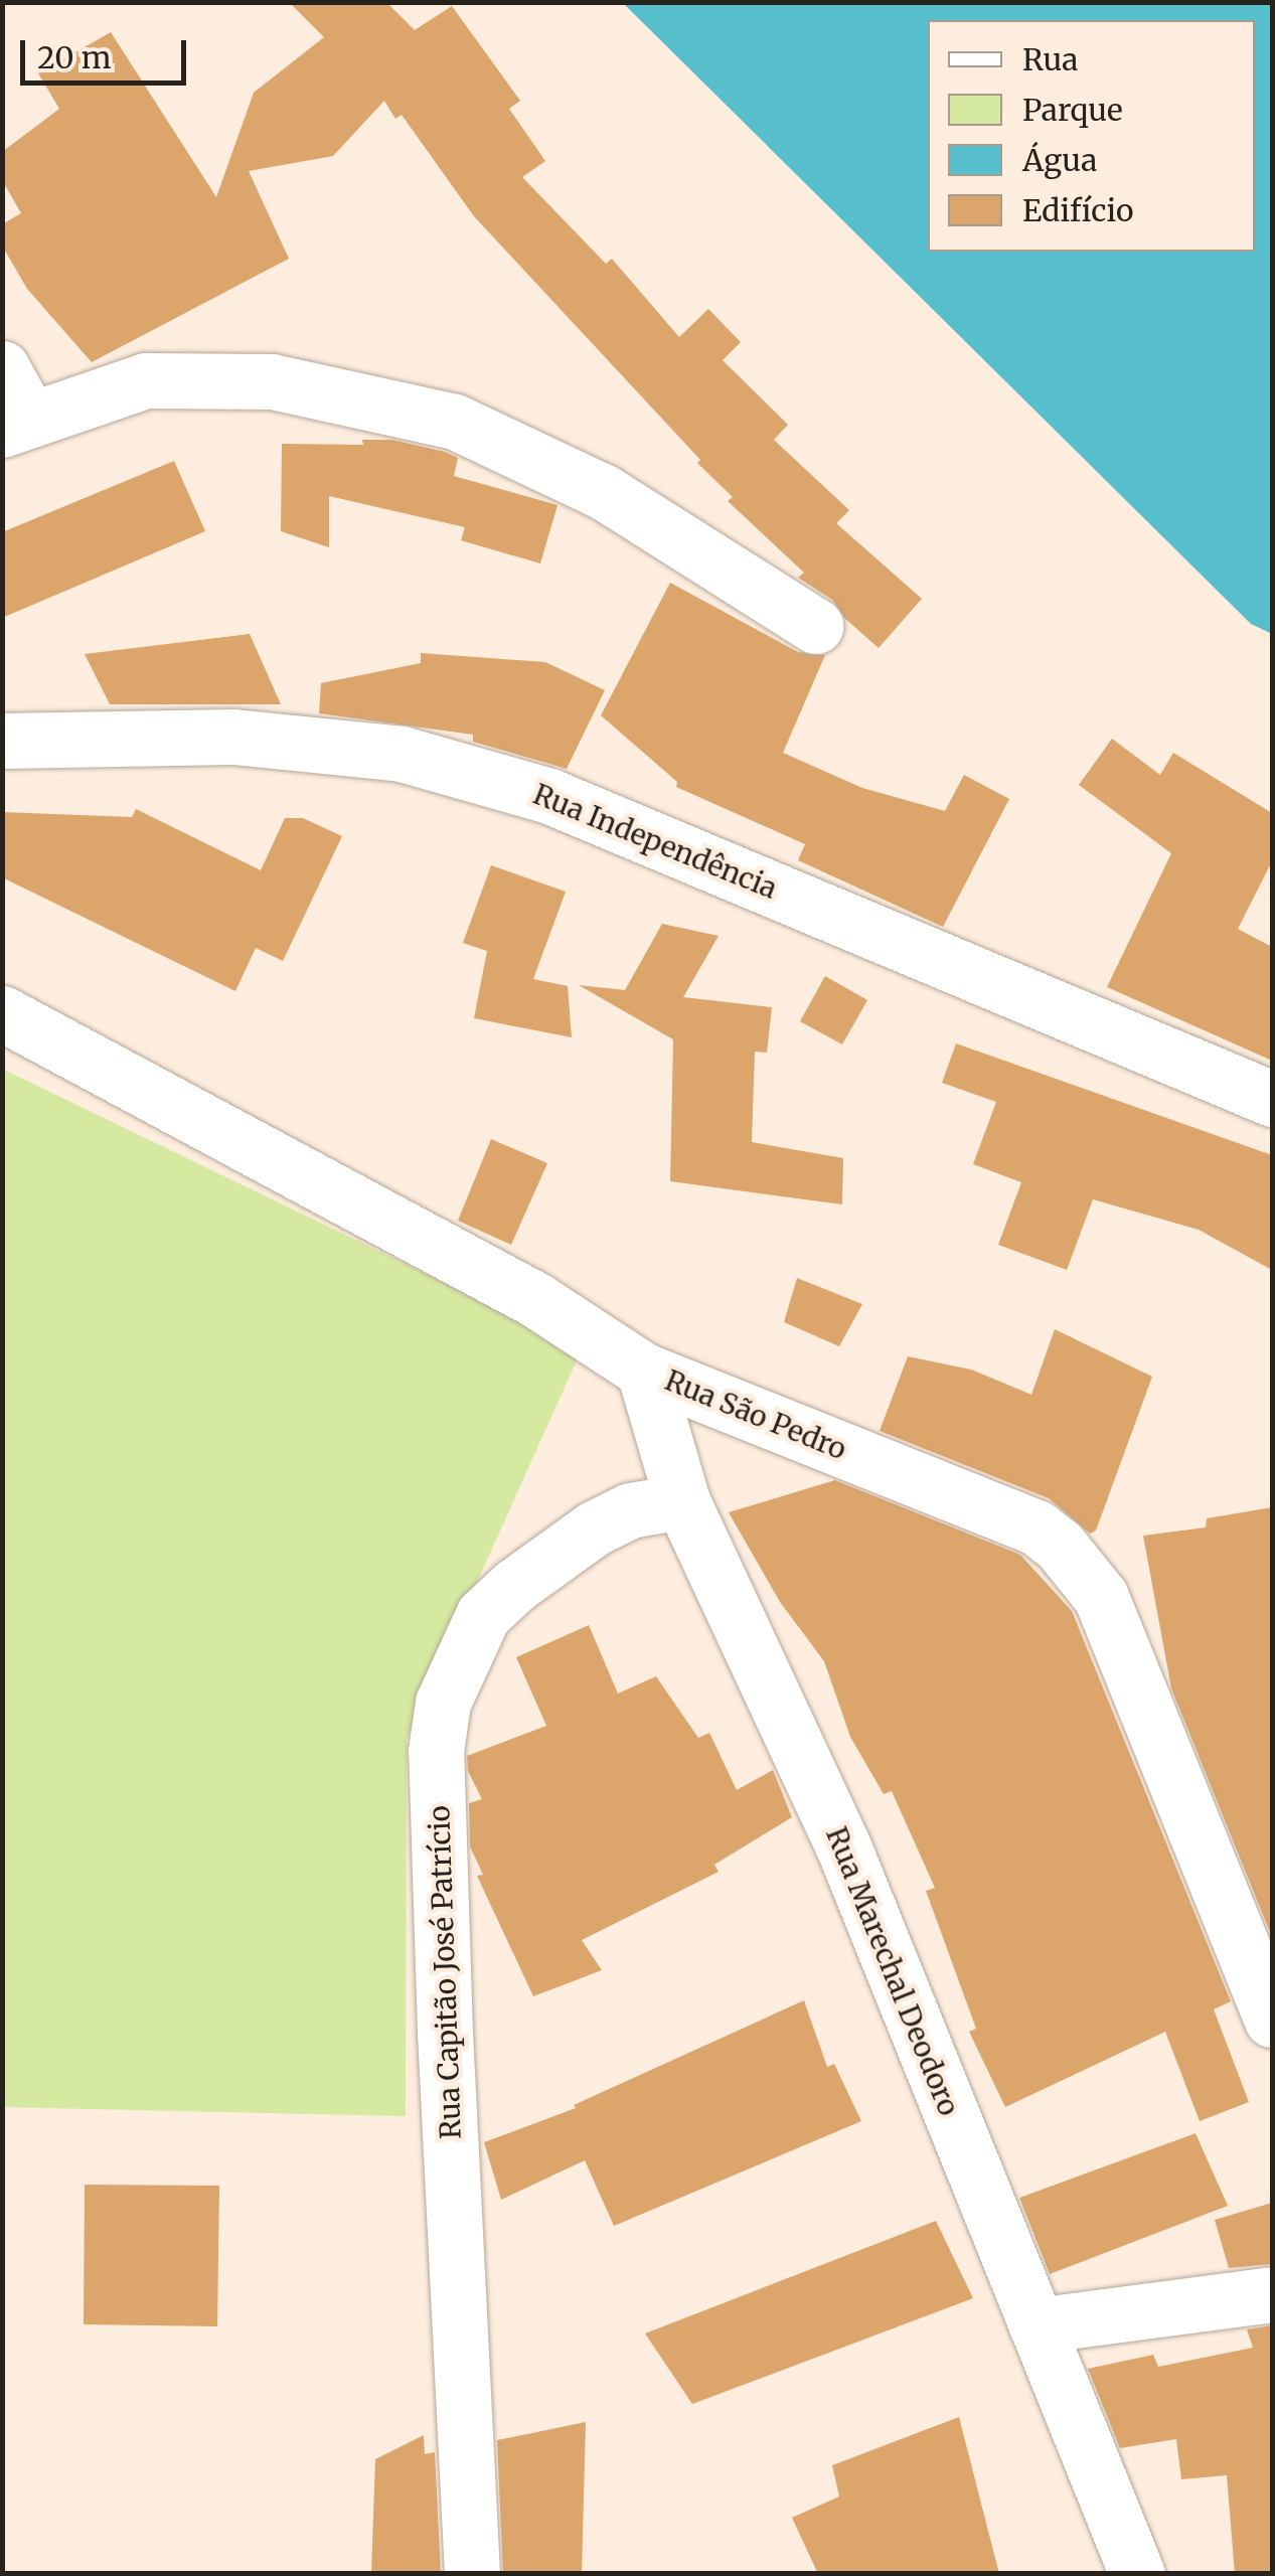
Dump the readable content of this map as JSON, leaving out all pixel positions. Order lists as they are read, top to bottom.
{
  "streets": {
    "street": [
      "Rua Independência",
      "Rua São Pedro",
      "Rua Marechal Deodoro",
      "Rua Capitão José Patrício"
    ]
  },
  "crossings": [
    ["Rua São Pedro", "Rua Marechal Deodoro"],
    ["Rua Marechal Deodoro", "Rua Capitão José Patrício"]
  ],
  "legend": [
    "Rua",
    "Parque",
    "Água",
    "Edifício"
  ],
  "scale_bar": "20 m"
}
